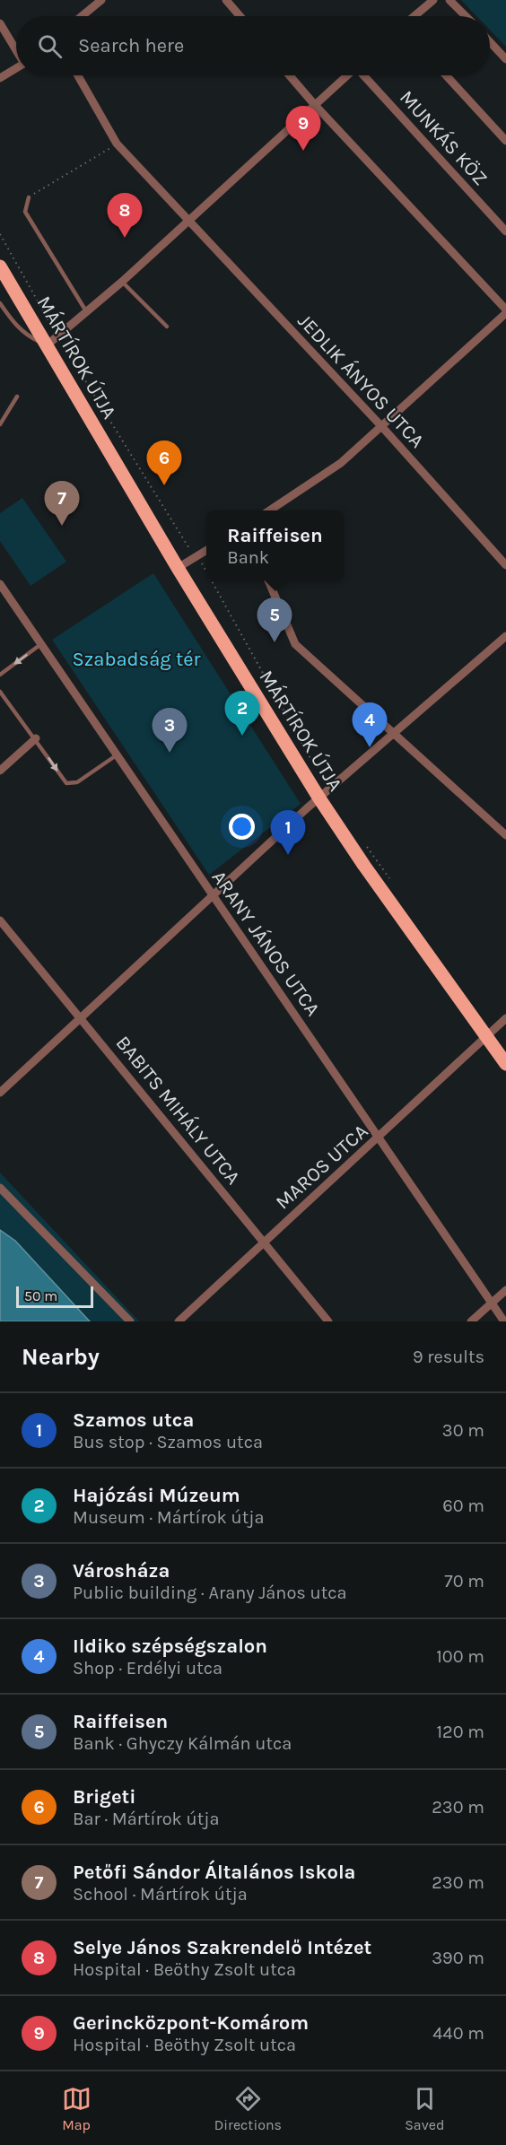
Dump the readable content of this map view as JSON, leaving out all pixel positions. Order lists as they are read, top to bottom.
{
  "streets": {
    "main road": ["MÁRTÍROK ÚTJA"],
    "street": [
      "MUNKÁS KÖZ",
      "JEDLIK ÁNYOS UTCA",
      "ARANY JÁNOS UTCA",
      "BABITS MIHÁLY UTCA",
      "MAROS UTCA"
    ]
  },
  "crossings": [
    ["MÁRTÍROK ÚTJA", "MAROS UTCA"],
    ["ARANY JÁNOS UTCA", "MAROS UTCA"],
    ["BABITS MIHÁLY UTCA", "MAROS UTCA"]
  ],
  "parks": ["Szabadság tér"],
  "scale_bar": "50 m",
  "page": {
    "search": "Search here",
    "pins": [
      "9",
      "8",
      "6",
      "7",
      "5",
      "2",
      "4",
      "3",
      "1"
    ],
    "popup": ["Raiffeisen", "Bank"],
    "scale": "50 m",
    "heading": ["Nearby", "9 results"],
    "list": [
      {
        "mark": "1",
        "name": "Szamos utca",
        "note": "Bus stop · Szamos utca",
        "value": "30 m"
      },
      {
        "mark": "2",
        "name": "Hajózási Múzeum",
        "note": "Museum · Mártírok útja",
        "value": "60 m"
      },
      {
        "mark": "3",
        "name": "Városháza",
        "note": "Public building · Arany János utca",
        "value": "70 m"
      },
      {
        "mark": "4",
        "name": "Ildiko szépségszalon",
        "note": "Shop · Erdélyi utca",
        "value": "100 m"
      },
      {
        "mark": "5",
        "name": "Raiffeisen",
        "note": "Bank · Ghyczy Kálmán utca",
        "value": "120 m"
      },
      {
        "mark": "6",
        "name": "Brigeti",
        "note": "Bar · Mártírok útja",
        "value": "230 m"
      },
      {
        "mark": "7",
        "name": "Petőfi Sándor Általános Iskola",
        "note": "School · Mártírok útja",
        "value": "230 m"
      },
      {
        "mark": "8",
        "name": "Selye János Szakrendelő Intézet",
        "note": "Hospital · Beöthy Zsolt utca",
        "value": "390 m"
      },
      {
        "mark": "9",
        "name": "Gerincközpont-Komárom",
        "note": "Hospital · Beöthy Zsolt utca",
        "value": "440 m"
      }
    ],
    "nav": ["Map", "Directions", "Saved"]
  }
}
